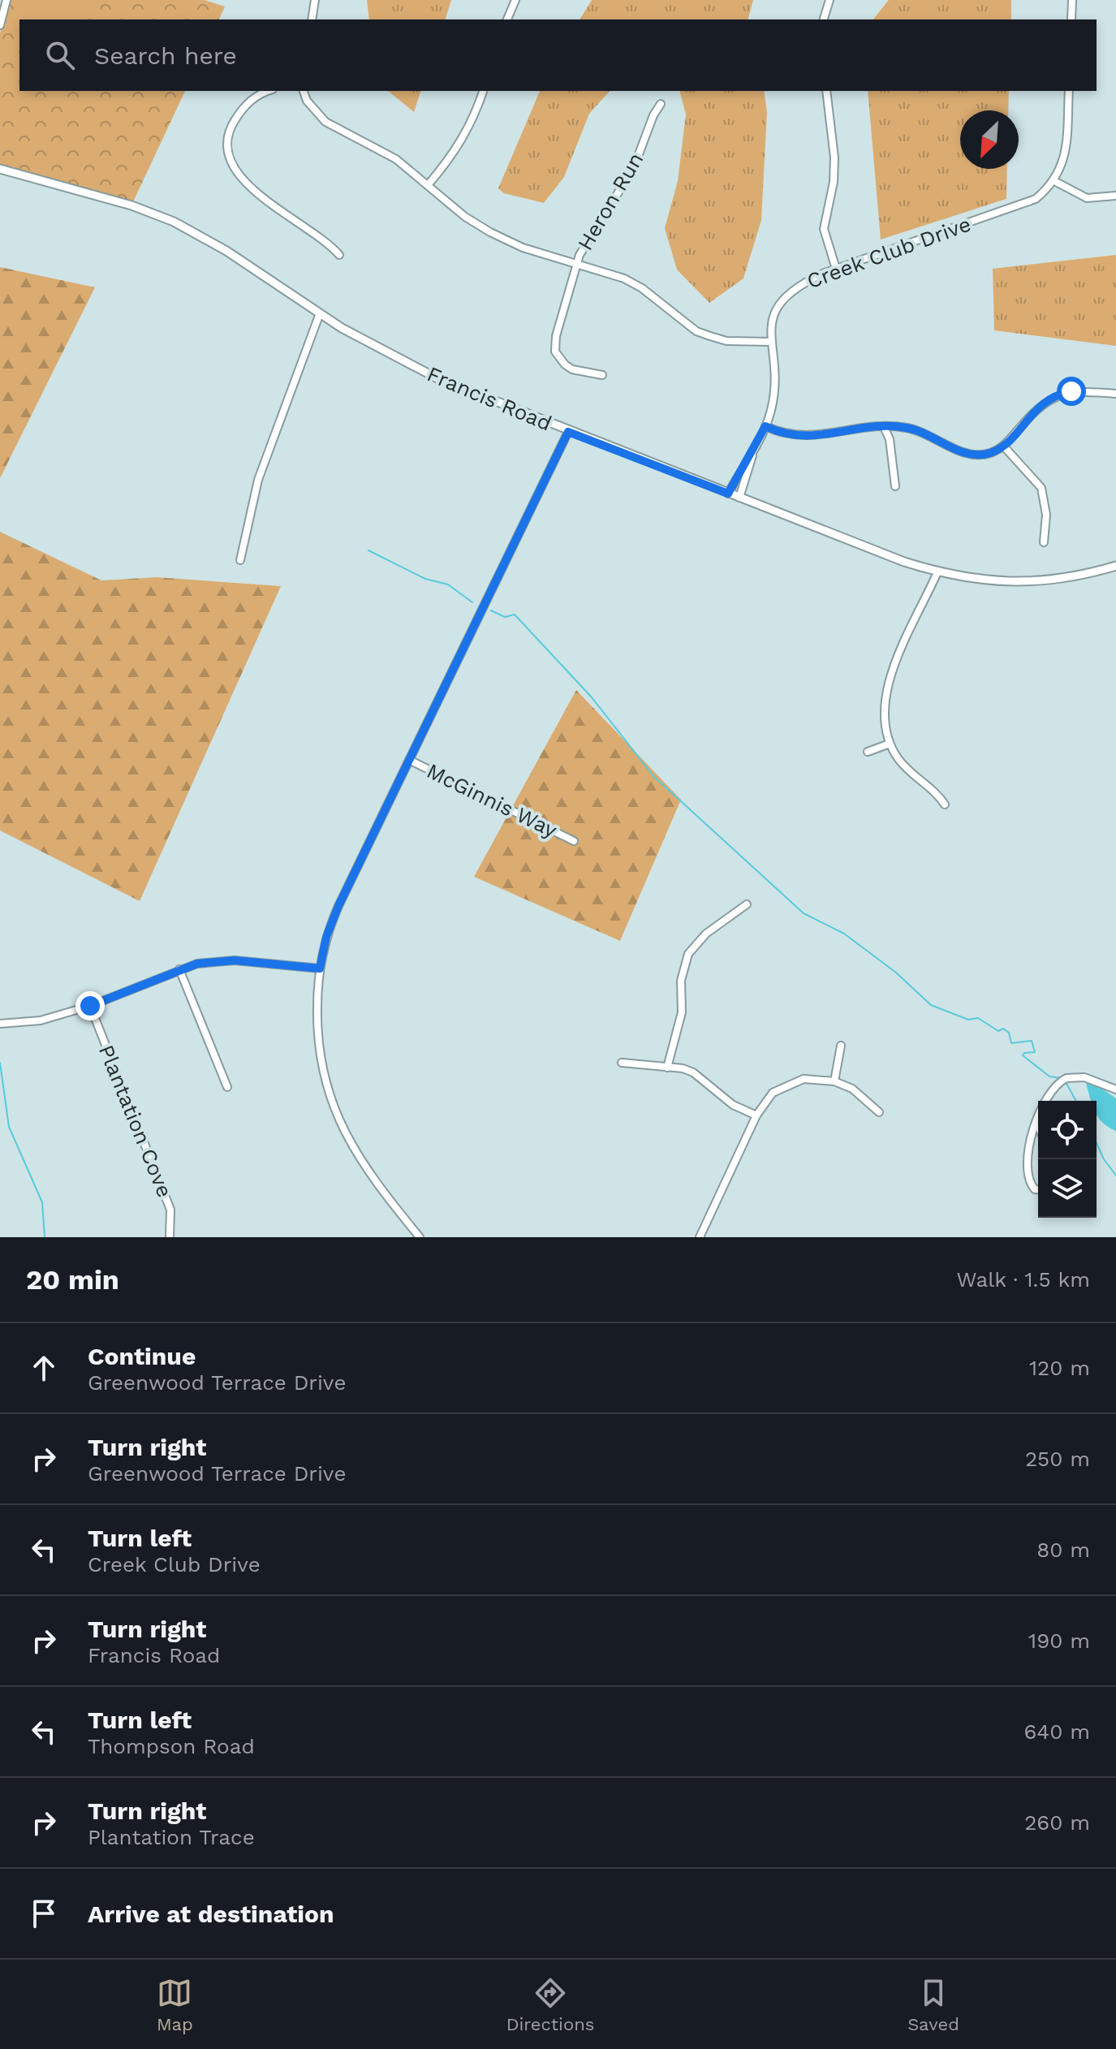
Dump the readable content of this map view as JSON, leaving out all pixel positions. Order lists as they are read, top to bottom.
{
  "streets": {
    "street": [
      "Heron Run",
      "Creek Club Drive",
      "Francis Road",
      "McGinnis Way",
      "Plantation Cove"
    ]
  },
  "crossings": [
    ["Creek Club Drive", "Francis Road"]
  ],
  "north": "bottom left",
  "page": {
    "search": "Search here",
    "heading": ["20 min", "Walk · 1.5 km"],
    "list": [
      ["Continue", "Greenwood Terrace Drive", "120 m"],
      ["Turn right", "Greenwood Terrace Drive", "250 m"],
      ["Turn left", "Creek Club Drive", "80 m"],
      ["Turn right", "Francis Road", "190 m"],
      ["Turn left", "Thompson Road", "640 m"],
      ["Turn right", "Plantation Trace", "260 m"],
      "Arrive at destination"
    ],
    "nav": ["Map", "Directions", "Saved"]
  }
}
